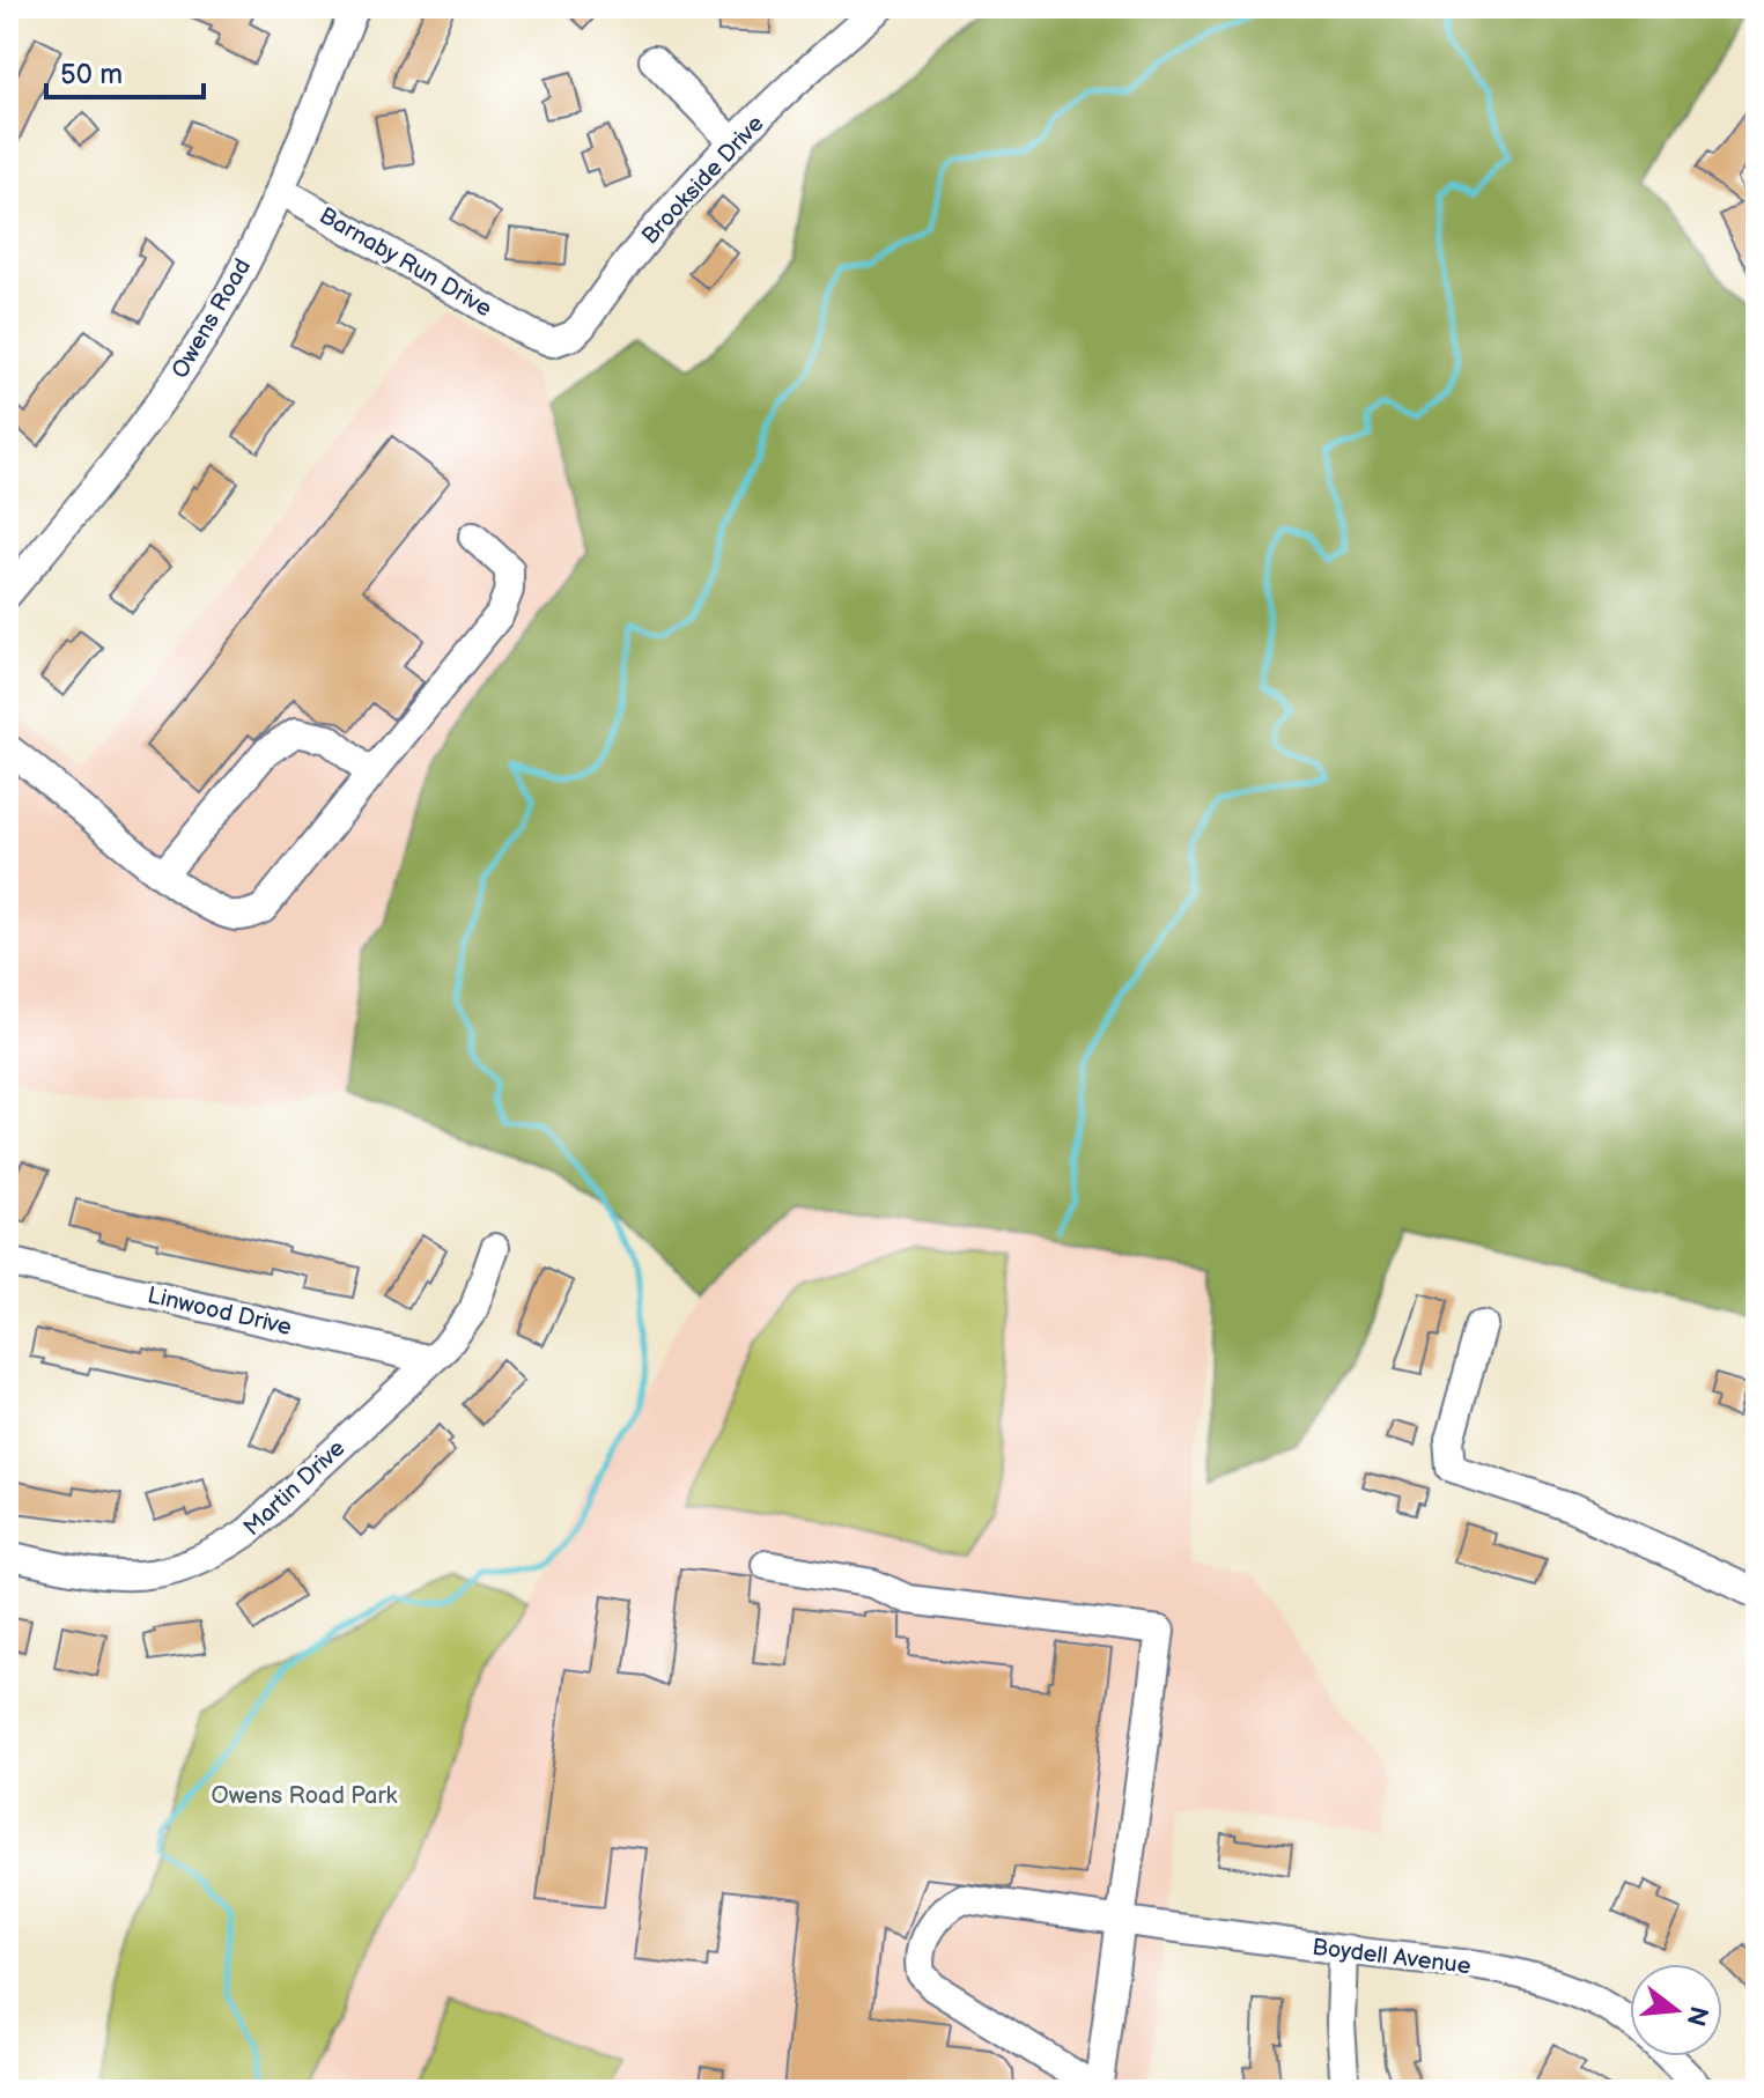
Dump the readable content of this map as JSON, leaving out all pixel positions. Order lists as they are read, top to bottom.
{
  "streets": {
    "street": [
      "Brookside Drive",
      "Barnaby Run Drive",
      "Owens Road",
      "Linwood Drive",
      "Martin Drive",
      "Boydell Avenue"
    ]
  },
  "crossings": [
    ["Brookside Drive", "Barnaby Run Drive"],
    ["Barnaby Run Drive", "Owens Road"],
    ["Linwood Drive", "Martin Drive"]
  ],
  "parks": ["Owens Road Park"],
  "scale_bar": "50 m",
  "north": "right"
}
